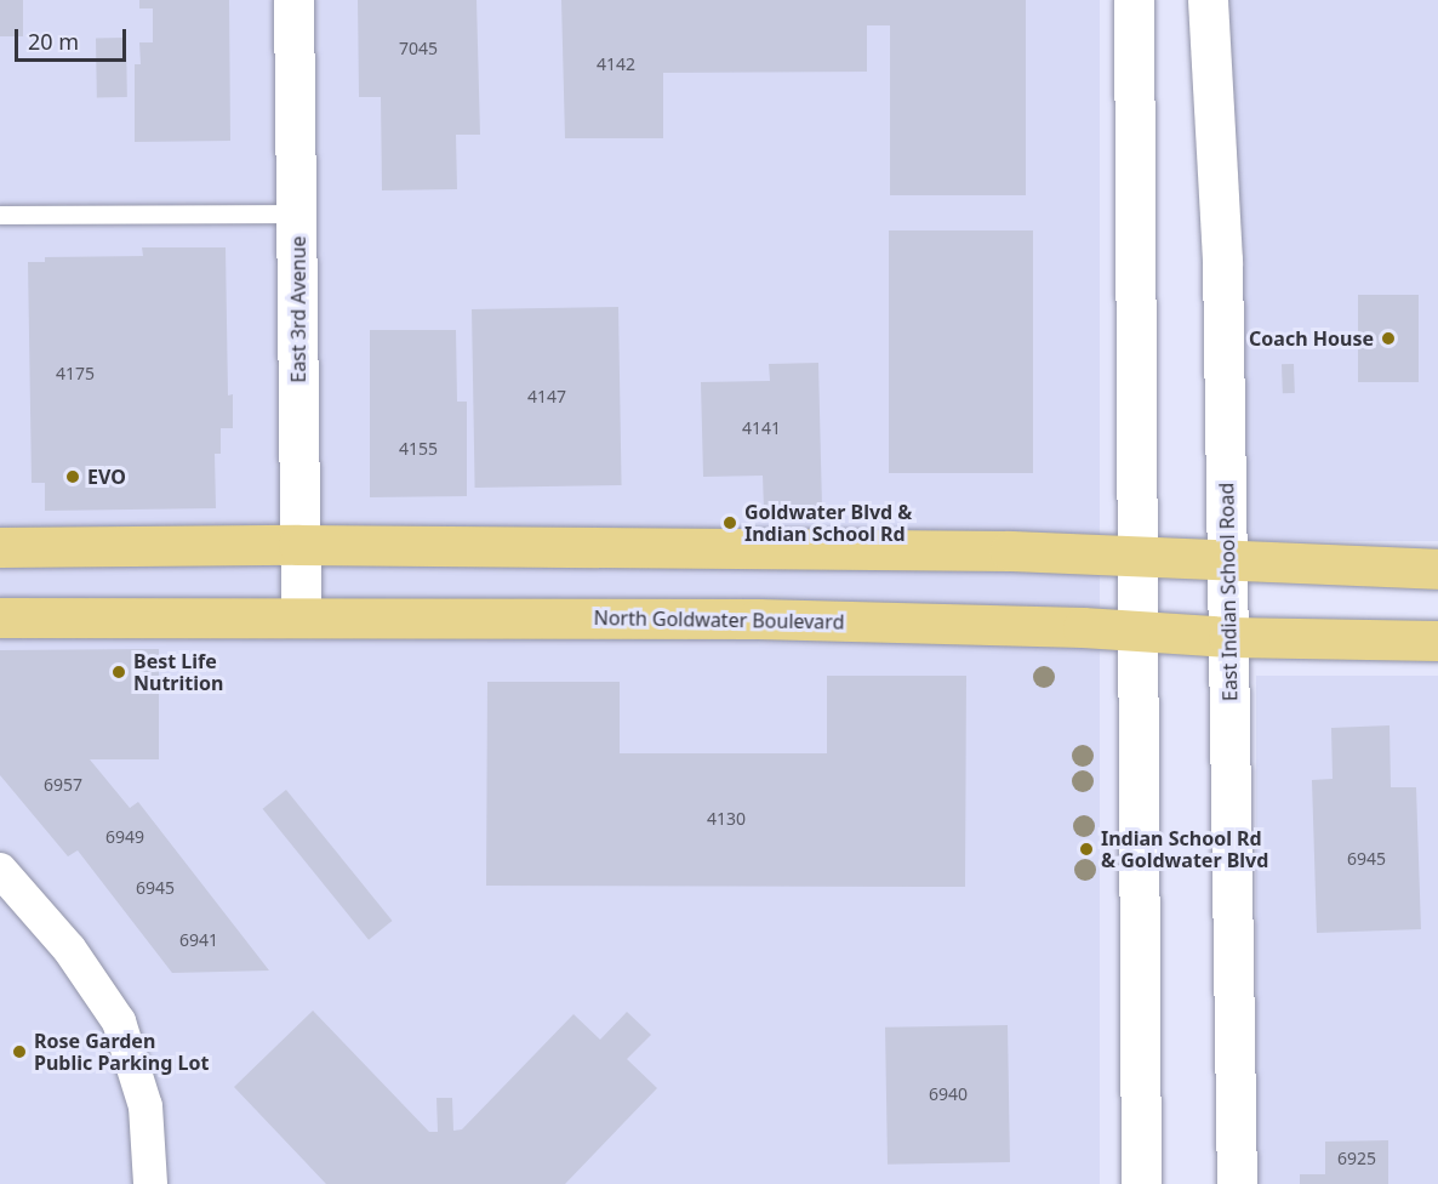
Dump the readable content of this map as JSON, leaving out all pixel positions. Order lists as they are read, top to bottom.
{
  "streets": {
    "main road": ["East 3rd Avenue", "East Indian School Road", "North Goldwater Boulevard"]
  },
  "crossings": [
    ["East 3rd Avenue", "North Goldwater Boulevard"],
    ["East Indian School Road", "North Goldwater Boulevard"]
  ],
  "places": [
    "Coach House",
    "EVO",
    "Goldwater Blvd & Indian School Rd",
    "Best Life Nutrition",
    "Indian School Rd & Goldwater Blvd",
    "Rose Garden Public Parking Lot"
  ],
  "house_numbers": [
    "7045",
    "4142",
    "4175",
    "4147",
    "4141",
    "4155",
    "6957",
    "4130",
    "6949",
    "6945",
    "6945",
    "6941",
    "6940",
    "6925"
  ],
  "scale_bar": "20 m"
}
